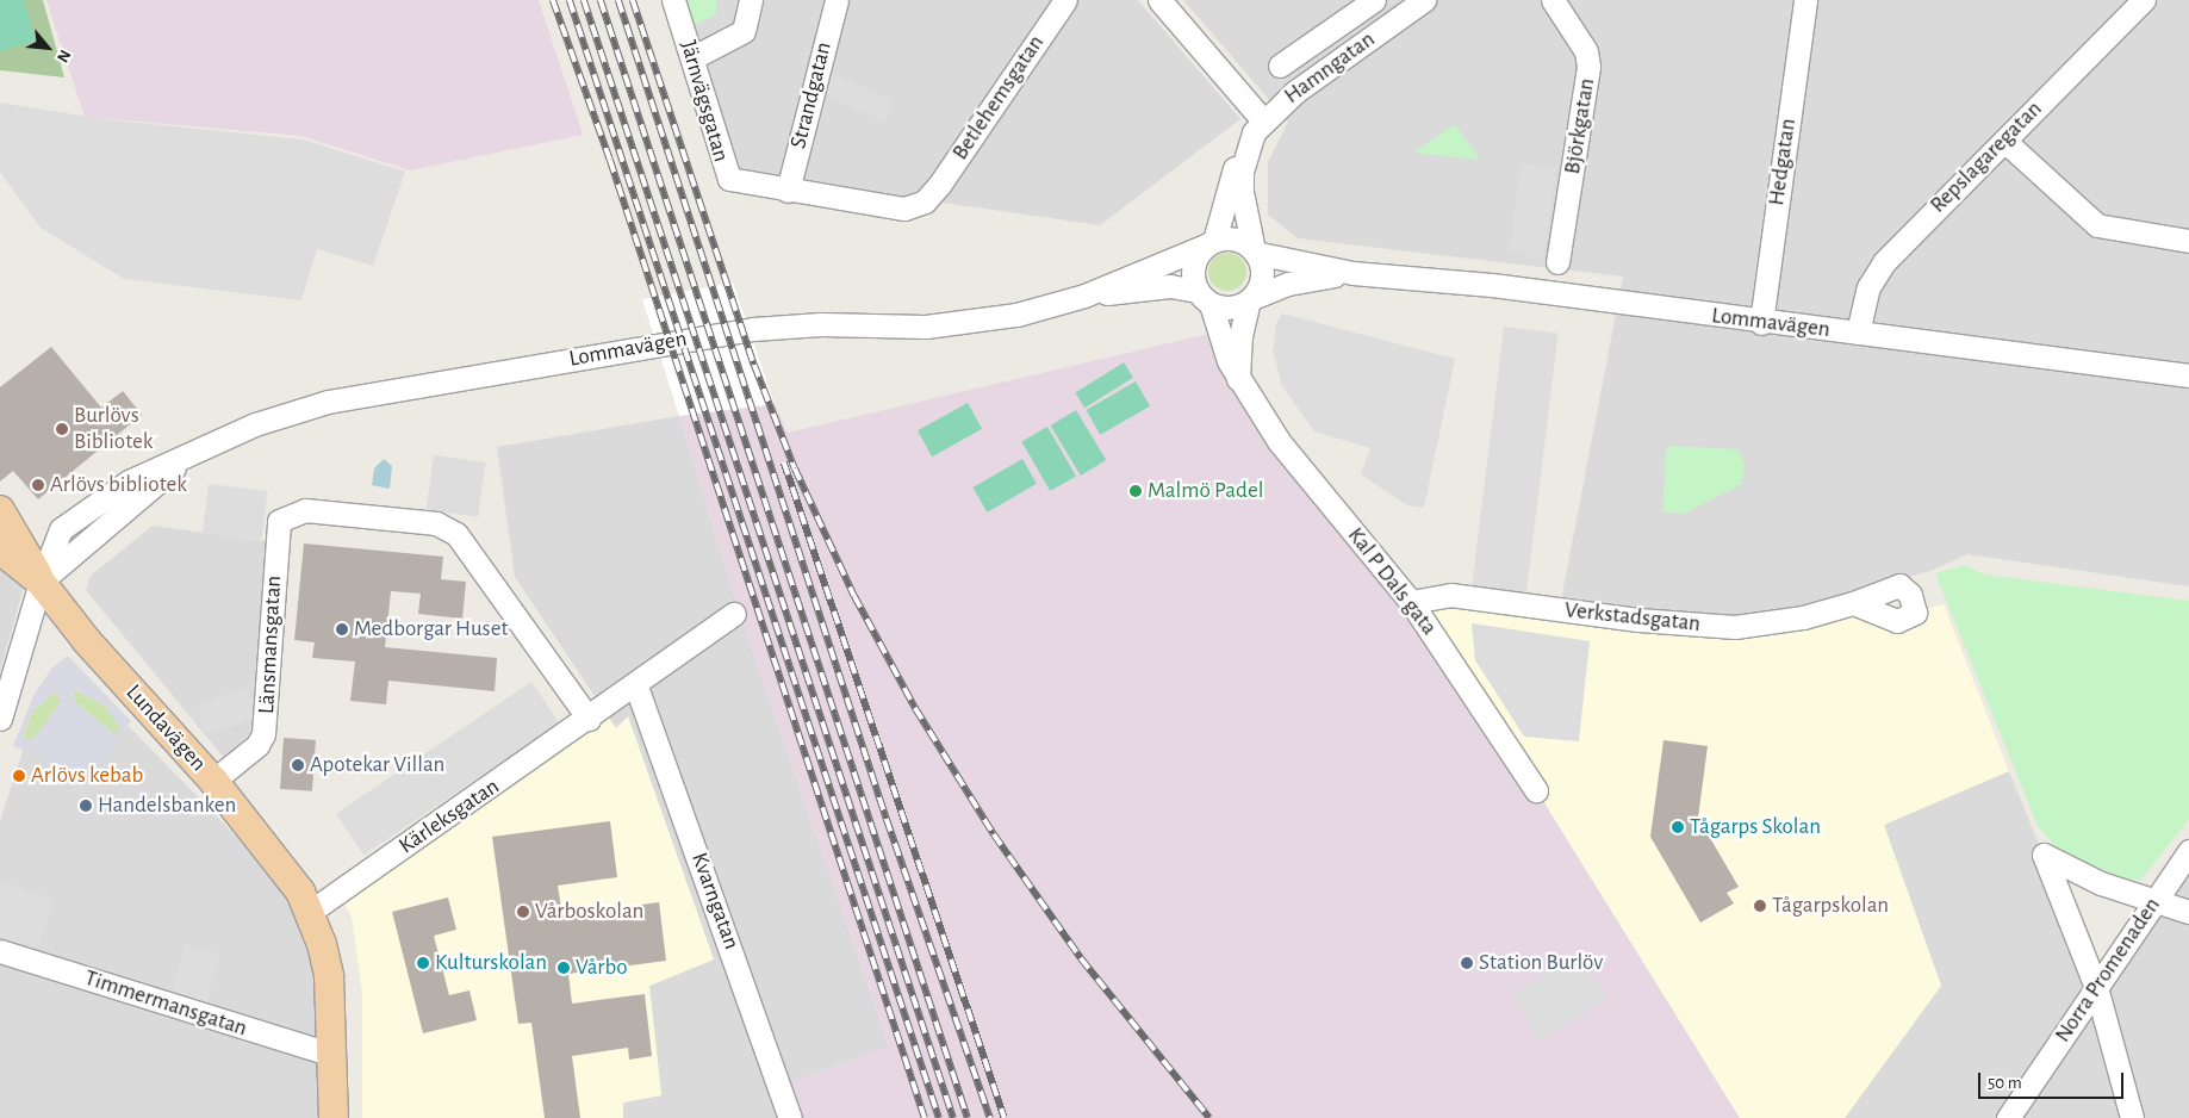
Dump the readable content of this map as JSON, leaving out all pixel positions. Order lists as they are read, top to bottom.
{
  "streets": {
    "main road": ["Lundavägen"],
    "street": [
      "Hamngatan",
      "Strandgatan",
      "Betlehemsgatan",
      "Järnvägsgatan",
      "Björkgatan",
      "Repslagaregatan",
      "Hedgatan",
      "Lommavägen",
      "Kal P Dals gata",
      "Verkstadsgatan",
      "Länsmansgatan",
      "Kärleksgatan",
      "Kvarngatan",
      "Norra Promenaden",
      "Timmermansgatan"
    ]
  },
  "crossings": [
    ["Hamngatan", "Lommavägen"],
    ["Hamngatan", "Kal P Dals gata"],
    ["Strandgatan", "Järnvägsgatan"],
    ["Betlehemsgatan", "Järnvägsgatan"],
    ["Repslagaregatan", "Lommavägen"],
    ["Hedgatan", "Lommavägen"],
    ["Lommavägen", "Kal P Dals gata"],
    ["Lommavägen", "Lundavägen"],
    ["Kal P Dals gata", "Verkstadsgatan"],
    ["Länsmansgatan", "Lundavägen"],
    ["Länsmansgatan", "Kärleksgatan"],
    ["Lundavägen", "Kärleksgatan"],
    ["Lundavägen", "Timmermansgatan"],
    ["Kärleksgatan", "Kvarngatan"]
  ],
  "places": [
    "Burlövs Bibliotek",
    "Arlövs bibliotek",
    "Malmö Padel",
    "Medborgar Huset",
    "Apotekar Villan",
    "Arlövs kebab",
    "Handelsbanken",
    "Tågarps Skolan",
    "Tågarpskolan",
    "Vårboskolan",
    "Kulturskolan",
    "Station Burlöv",
    "Vårbo"
  ],
  "scale_bar": "50 m",
  "north": "bottom right"
}
